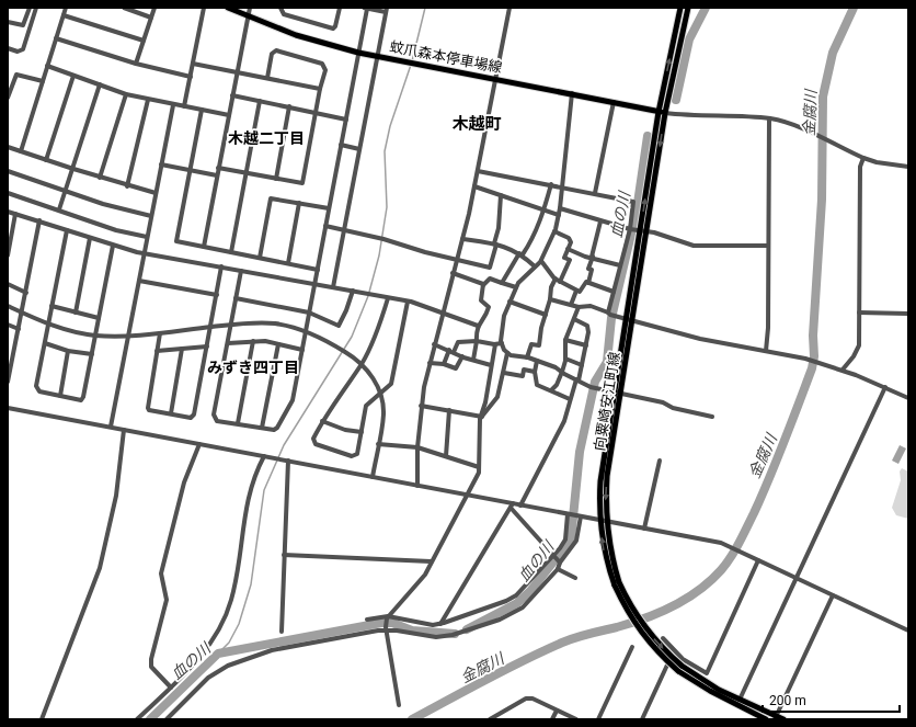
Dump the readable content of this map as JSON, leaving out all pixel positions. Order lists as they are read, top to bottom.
{
  "streets": {
    "main road": ["蚊爪森本停車場線", "向粟崎安江町線"]
  },
  "crossings": [
    ["蚊爪森本停車場線", "向粟崎安江町線"]
  ],
  "districts": ["木越町", "木越二丁目", "みずき四丁目"],
  "water": ["金腐川", "血の川"],
  "scale_bar": "200 m"
}
